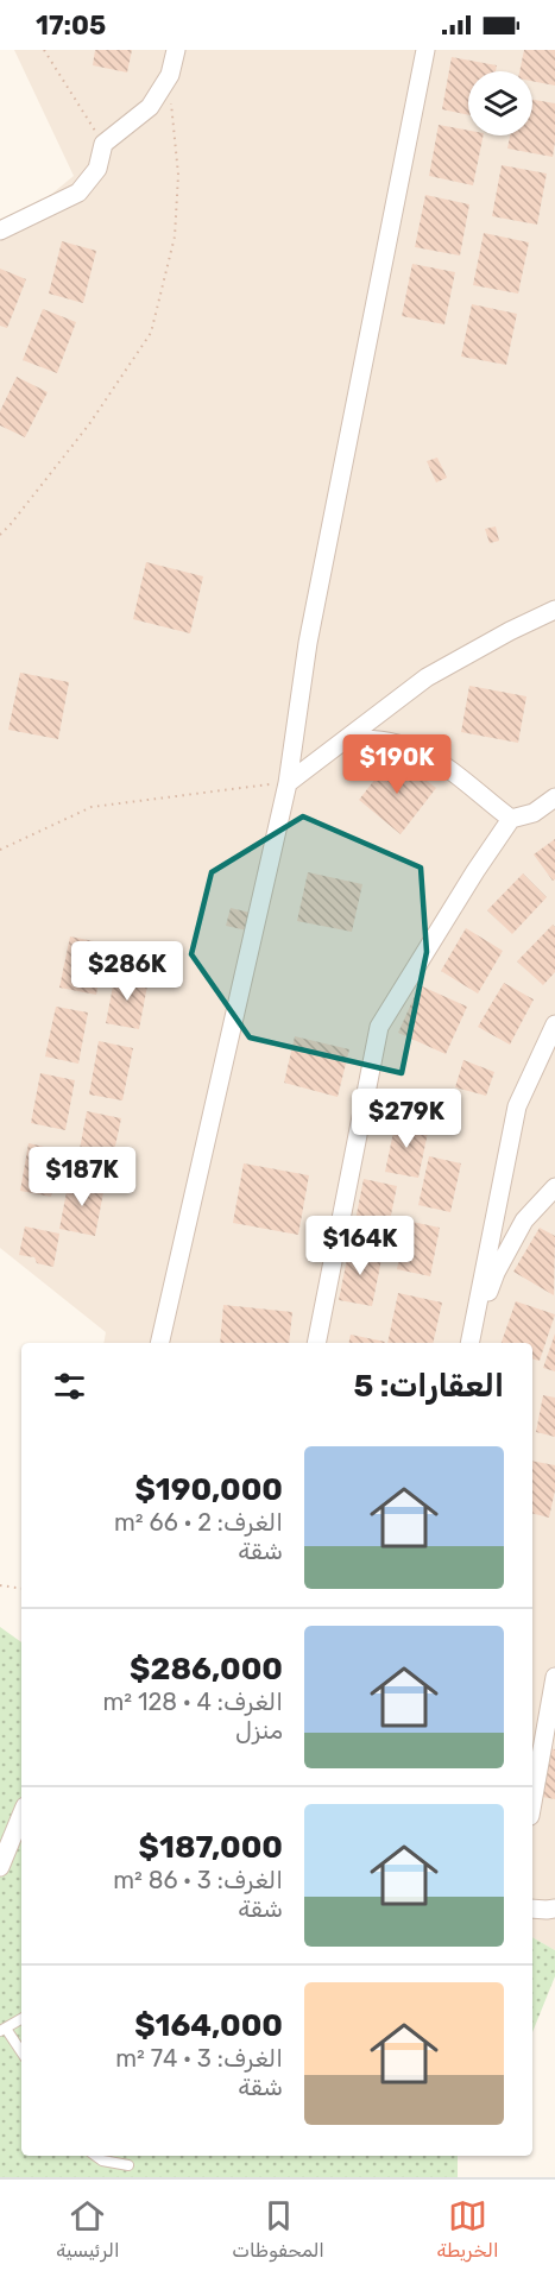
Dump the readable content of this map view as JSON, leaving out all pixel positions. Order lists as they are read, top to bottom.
{
  "page": {
    "status": "17:05",
    "price": [
      "$190K",
      "$286K",
      "$279K",
      "$187K",
      "$164K"
    ],
    "heading": "العقارات: 5",
    "list": [
      {
        "name": "$190,000",
        "note": "الغرف: 2 · 66 m² · شقة"
      },
      {
        "name": "$286,000",
        "note": "الغرف: 4 · 128 m² · منزل"
      },
      {
        "name": "$187,000",
        "note": "الغرف: 3 · 86 m² · شقة"
      },
      {
        "name": "$164,000",
        "note": "الغرف: 3 · 74 m² · شقة"
      }
    ],
    "tabs": ["الخريطة", "المحفوظات", "الرئيسية"]
  }
}
